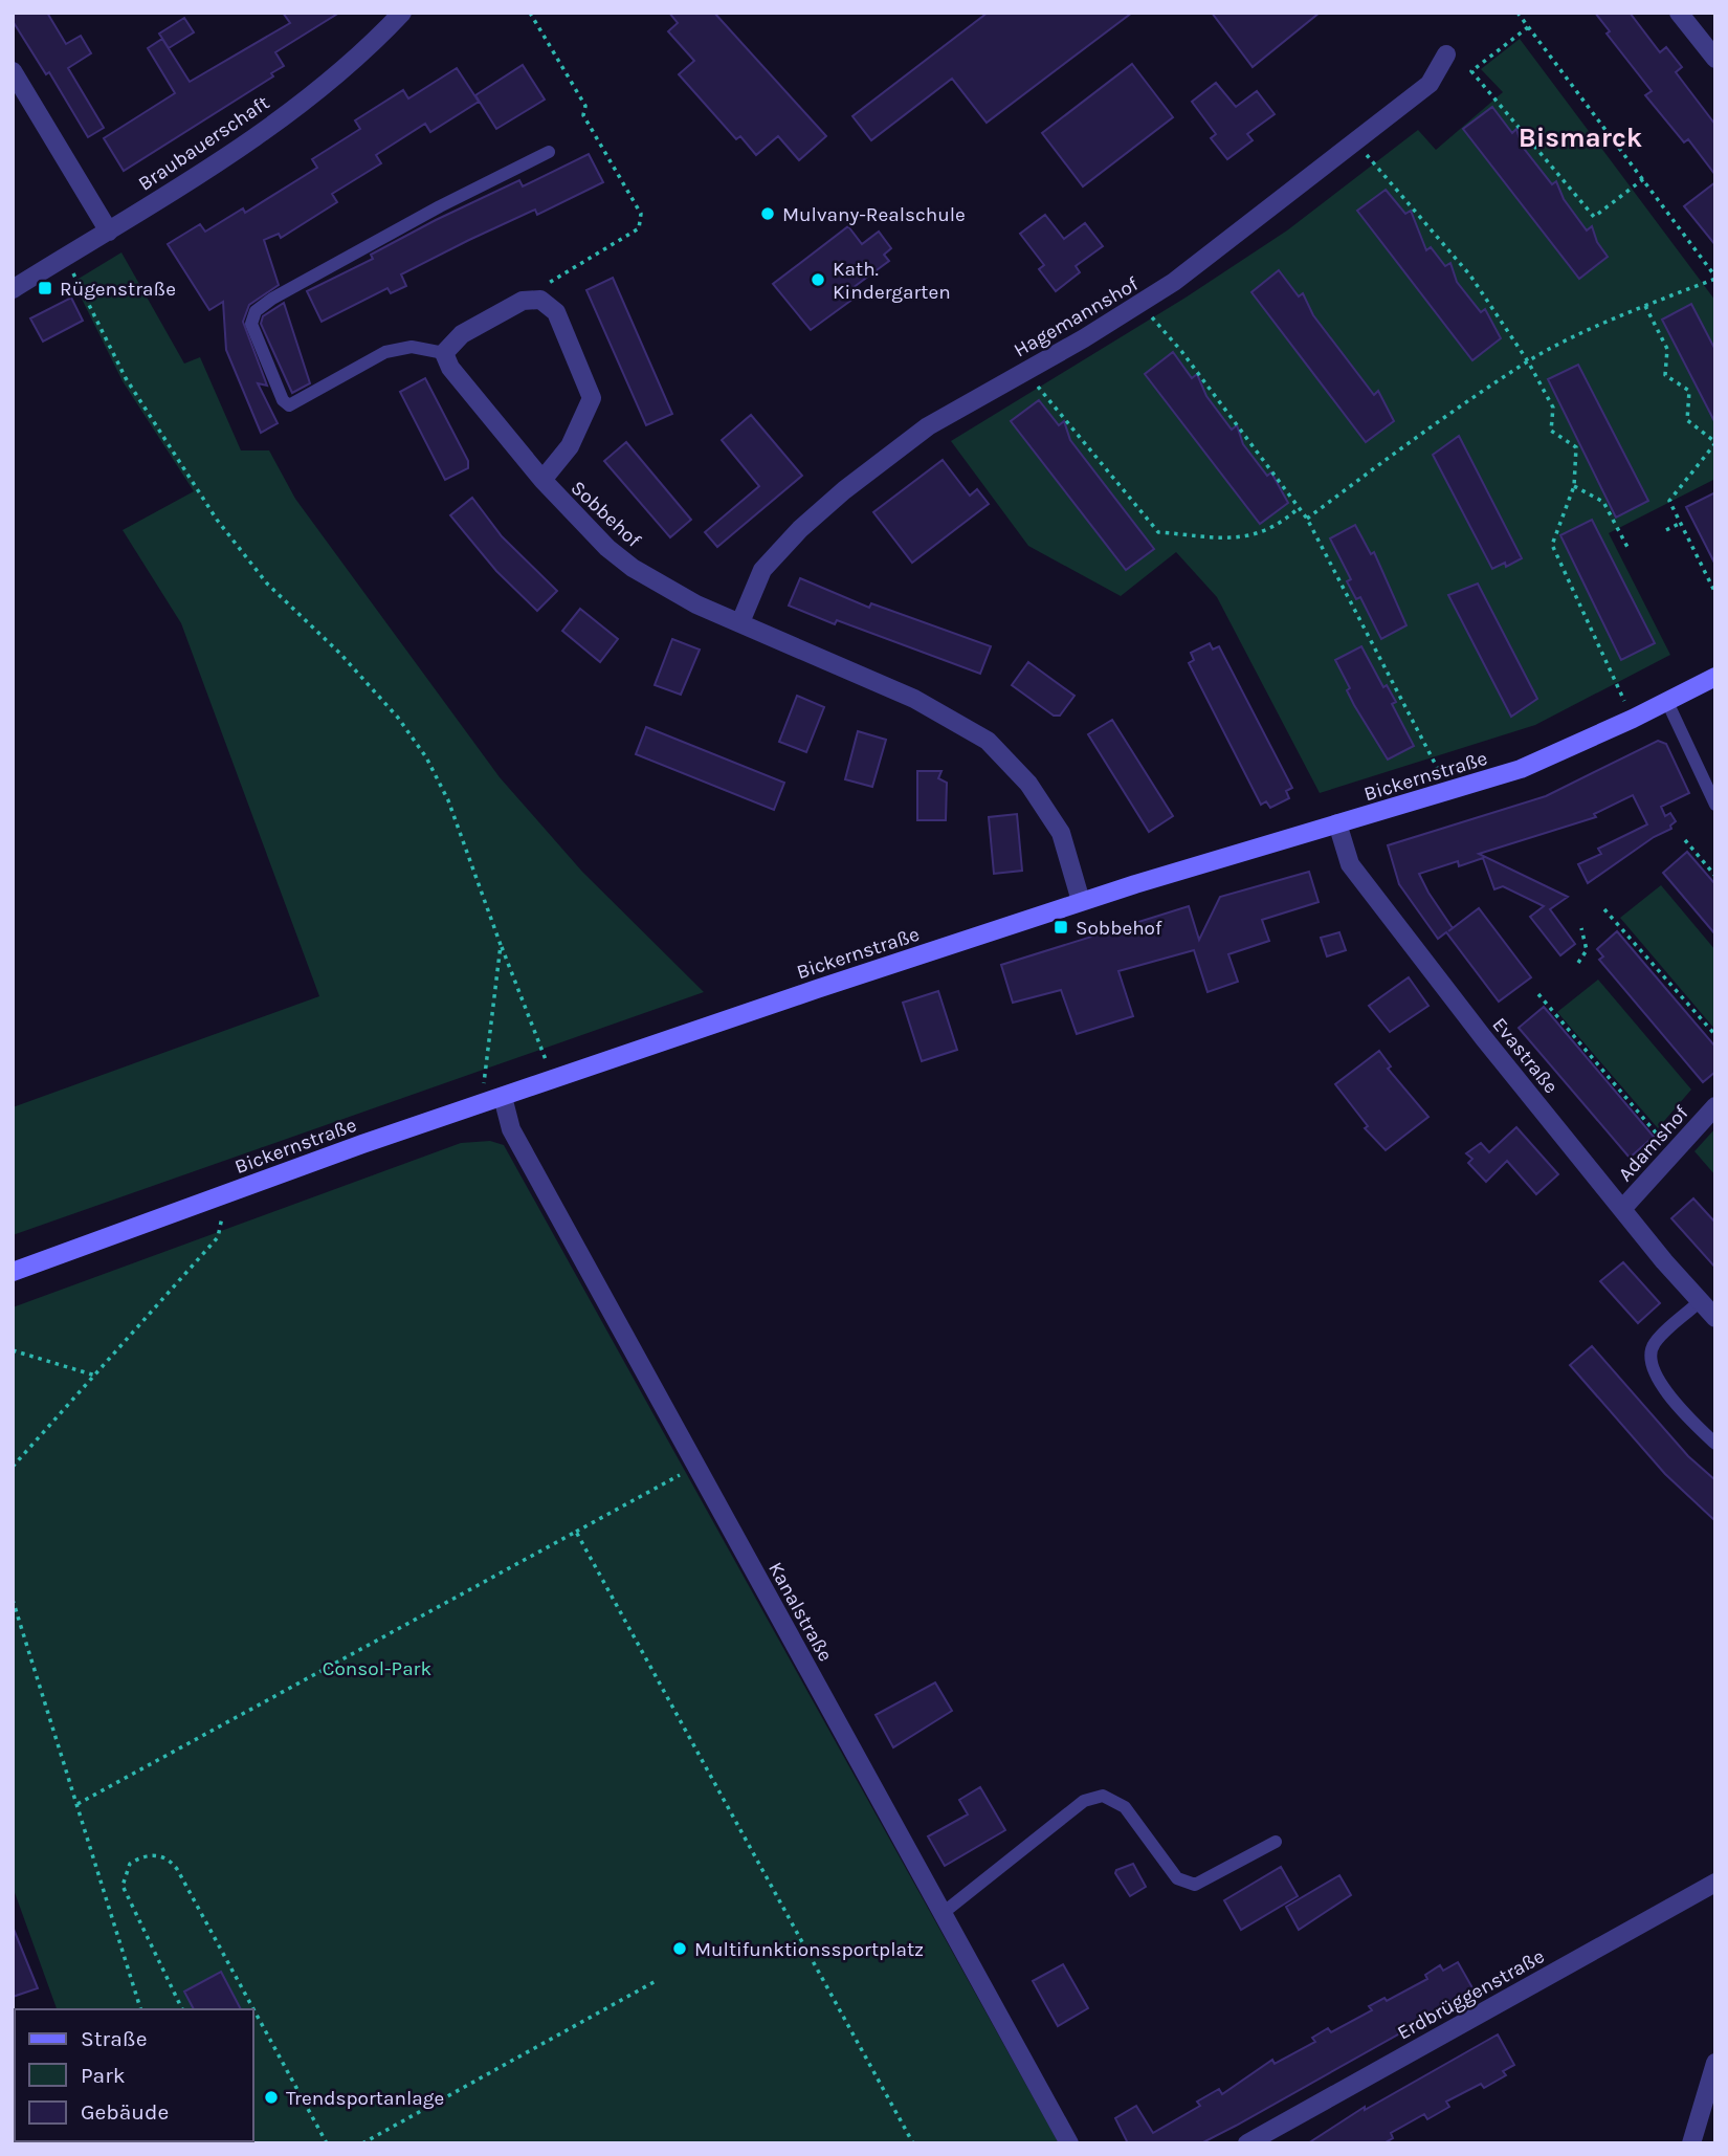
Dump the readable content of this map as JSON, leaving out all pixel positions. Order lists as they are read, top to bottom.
{
  "streets": {
    "street": [
      "Braubauerschaft",
      "Hagemannshof",
      "Sobbehof",
      "Bickernstraße",
      "Evastraße",
      "Adamshof",
      "Kanalstraße",
      "Erdbrüggenstraße"
    ]
  },
  "crossings": [
    ["Hagemannshof", "Sobbehof"],
    ["Sobbehof", "Bickernstraße"],
    ["Bickernstraße", "Evastraße"],
    ["Bickernstraße", "Kanalstraße"],
    ["Evastraße", "Adamshof"]
  ],
  "districts": ["Bismarck"],
  "parks": ["Consol-Park"],
  "places": {
    "other": [
      "Mulvany-Realschule",
      "Kath. Kindergarten",
      "Multifunktionssportplatz",
      "Trendsportanlage"
    ],
    "transit": ["Rügenstraße", "Sobbehof"]
  },
  "legend": ["Straße", "Park", "Gebäude"]
}
